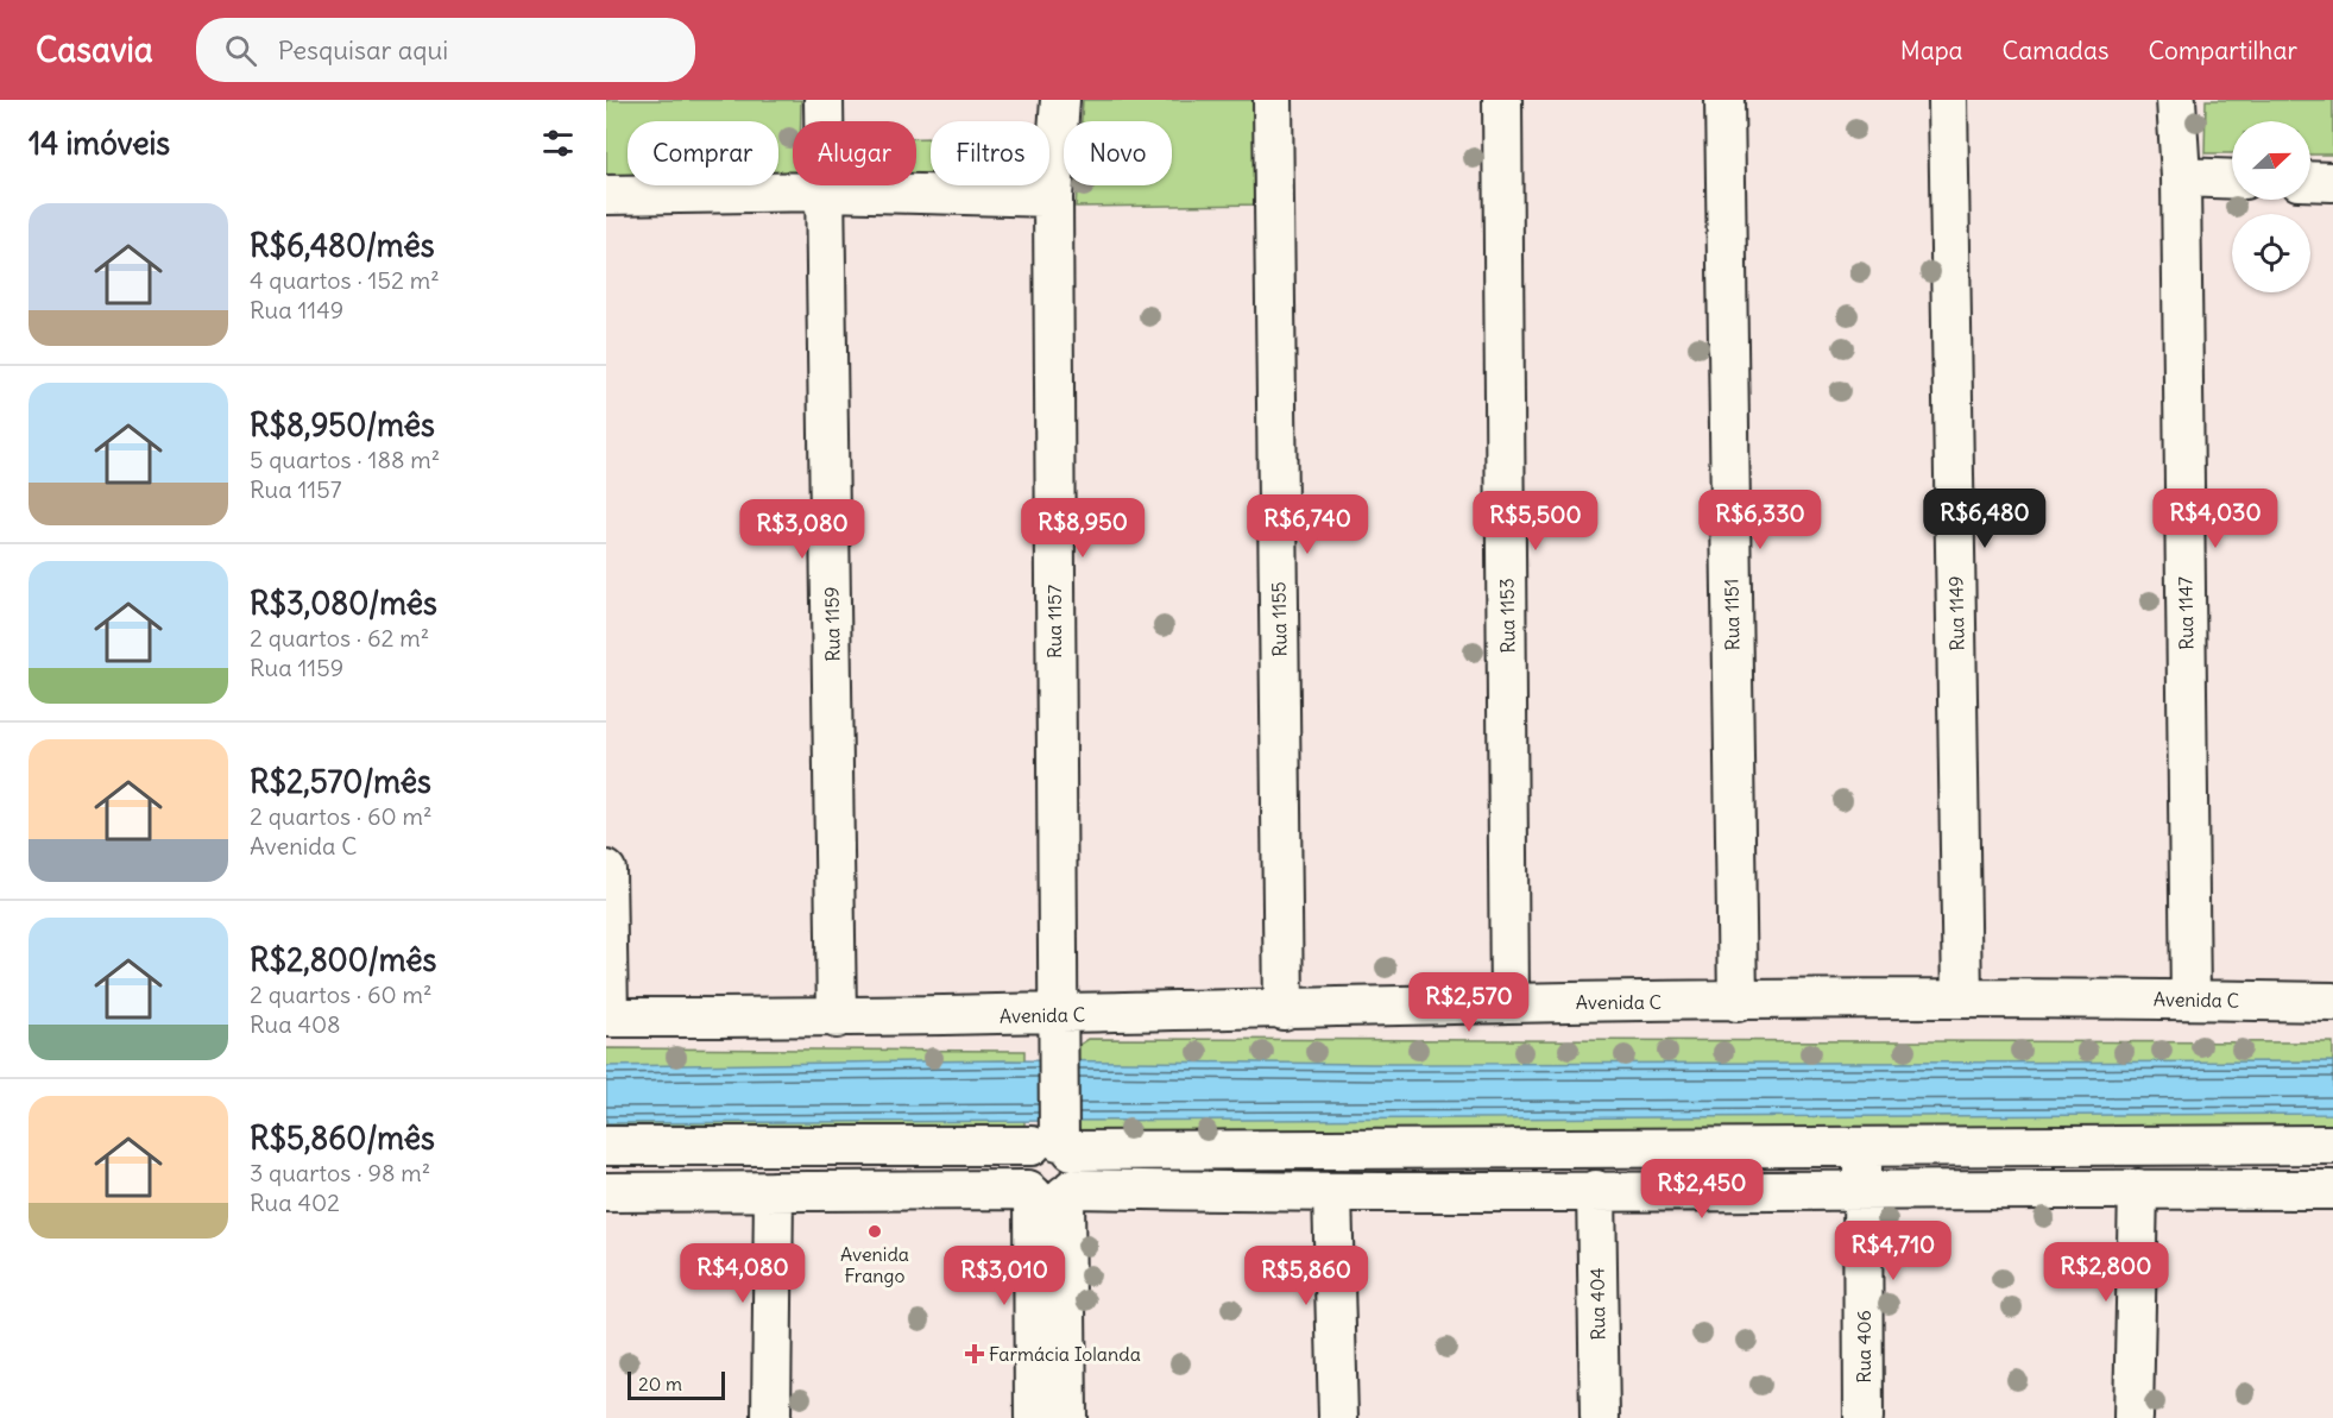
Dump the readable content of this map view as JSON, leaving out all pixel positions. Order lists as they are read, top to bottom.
{
  "streets": {
    "street": [
      "Rua 1149",
      "Rua 1147",
      "Rua 1151",
      "Rua 1153",
      "Rua 1155",
      "Rua 1157",
      "Rua 1159",
      "Avenida C",
      "Rua 404",
      "Rua 406"
    ]
  },
  "crossings": [
    ["Rua 1149", "Avenida C"],
    ["Rua 1147", "Avenida C"],
    ["Rua 1151", "Avenida C"],
    ["Rua 1153", "Avenida C"],
    ["Rua 1155", "Avenida C"],
    ["Rua 1157", "Avenida C"],
    ["Rua 1159", "Avenida C"]
  ],
  "places": {
    "other": ["Avenida Frango"],
    "health": ["Farmácia Iolanda"]
  },
  "scale_bar": "20 m",
  "north": "right",
  "page": {
    "header": "Casavia",
    "search": "Pesquisar aqui",
    "nav": ["Mapa", "Camadas", "Compartilhar"],
    "heading": "14 imóveis",
    "chip": [
      "Comprar",
      "Alugar",
      "Filtros",
      "Novo"
    ],
    "list": [
      {
        "name": "R$6,480/mês",
        "note": "4 quartos · 152 m² · Rua 1149"
      },
      {
        "name": "R$8,950/mês",
        "note": "5 quartos · 188 m² · Rua 1157"
      },
      {
        "name": "R$3,080/mês",
        "note": "2 quartos · 62 m² · Rua 1159"
      },
      {
        "name": "R$2,570/mês",
        "note": "2 quartos · 60 m² · Avenida C"
      },
      {
        "name": "R$2,800/mês",
        "note": "2 quartos · 60 m² · Rua 408"
      },
      {
        "name": "R$5,860/mês",
        "note": "3 quartos · 98 m² · Rua 402"
      }
    ],
    "price": [
      "R$6,480",
      "R$4,030",
      "R$6,330",
      "R$5,500",
      "R$6,740",
      "R$8,950",
      "R$3,080",
      "R$2,570",
      "R$2,450",
      "R$4,710",
      "R$2,800",
      "R$4,080",
      "R$3,010",
      "R$5,860"
    ],
    "scale": "20 m"
  }
}
